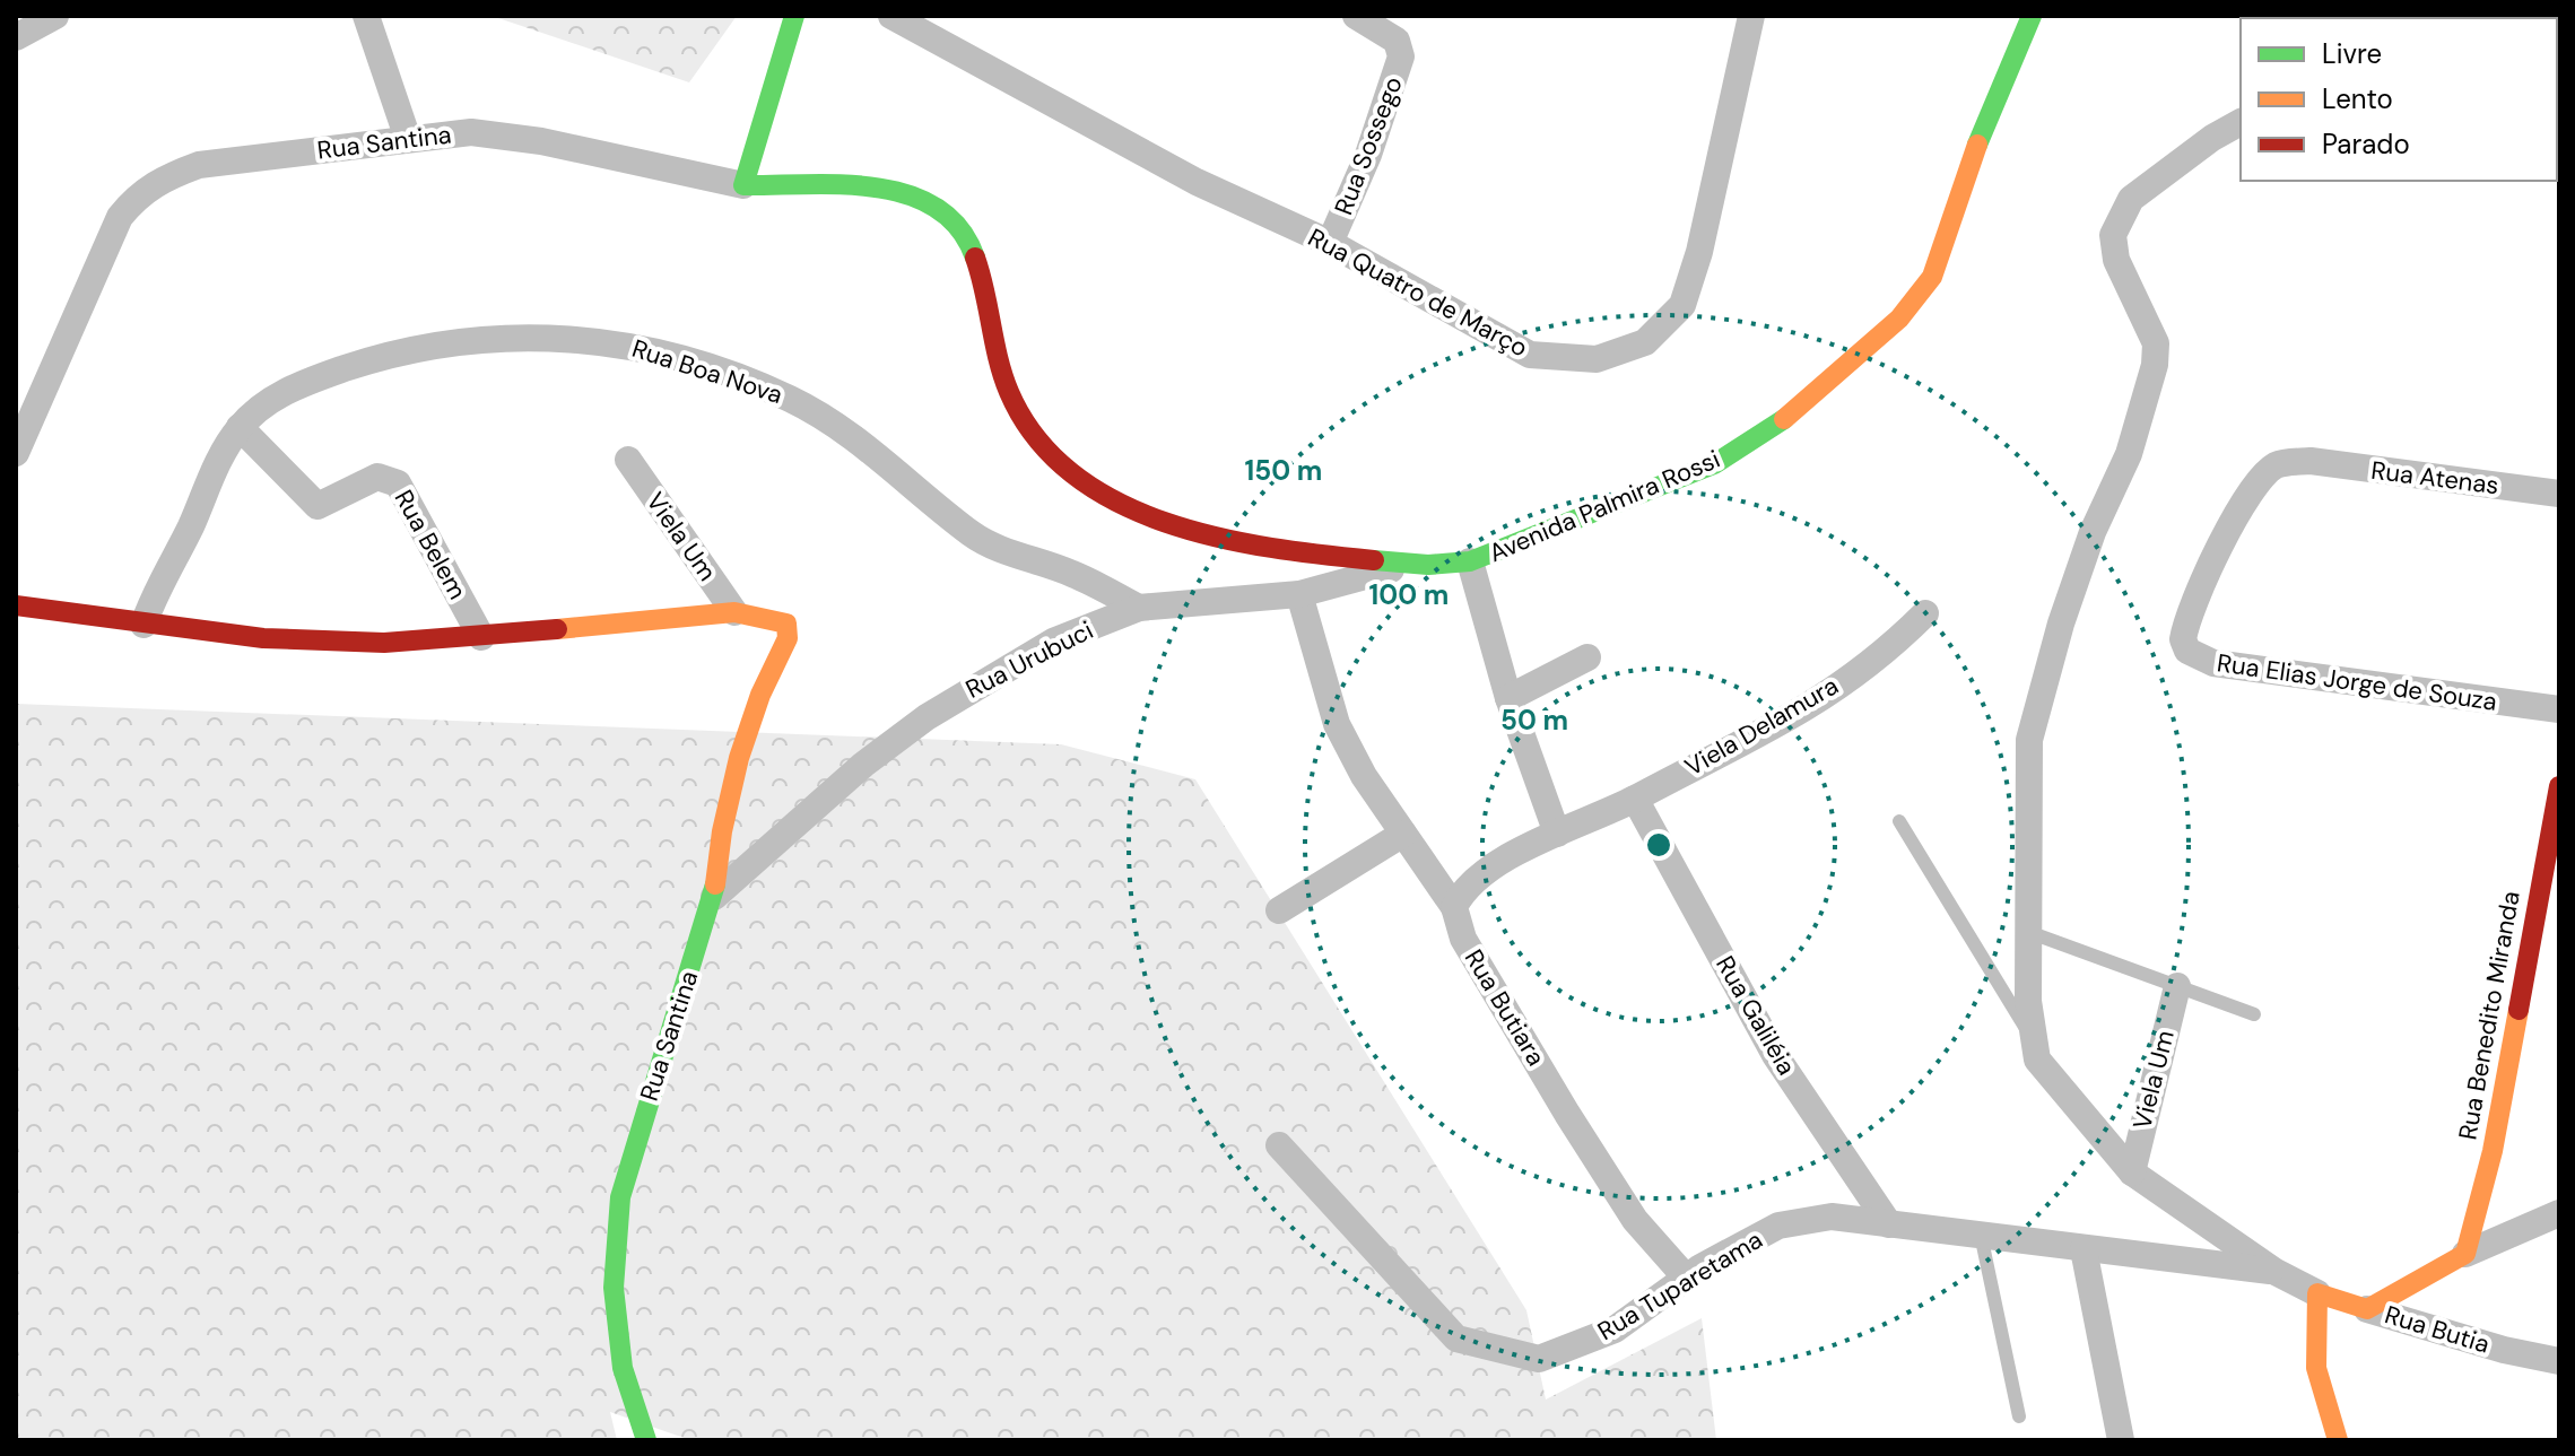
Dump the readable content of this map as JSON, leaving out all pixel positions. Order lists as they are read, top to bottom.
{
  "streets": {
    "street": [
      "Rua Santina",
      "Rua Sossego",
      "Rua Quatro de Março",
      "Rua Boa Nova",
      "Rua Atenas",
      "Avenida Palmira Rossi",
      "Viela Um",
      "Rua Belem",
      "Rua Urubuci",
      "Rua Elias Jorge de Souza",
      "Viela Delamura",
      "Rua Butiara",
      "Rua Galiléia",
      "Rua Benedito Miranda",
      "Rua Tuparetama",
      "Rua Butia"
    ]
  },
  "crossings": [
    ["Rua Santina", "Avenida Palmira Rossi"],
    ["Rua Santina", "Viela Um"],
    ["Rua Santina", "Rua Urubuci"],
    ["Rua Sossego", "Rua Quatro de Março"],
    ["Rua Boa Nova", "Rua Belem"],
    ["Rua Boa Nova", "Rua Urubuci"],
    ["Rua Atenas", "Rua Elias Jorge de Souza"],
    ["Avenida Palmira Rossi", "Rua Urubuci"],
    ["Rua Urubuci", "Rua Butiara"],
    ["Viela Delamura", "Rua Galiléia"],
    ["Rua Butiara", "Rua Tuparetama"],
    ["Rua Galiléia", "Rua Tuparetama"]
  ],
  "legend": ["Livre", "Lento", "Parado"],
  "rings": ["150 m", "100 m", "50 m"]
}
